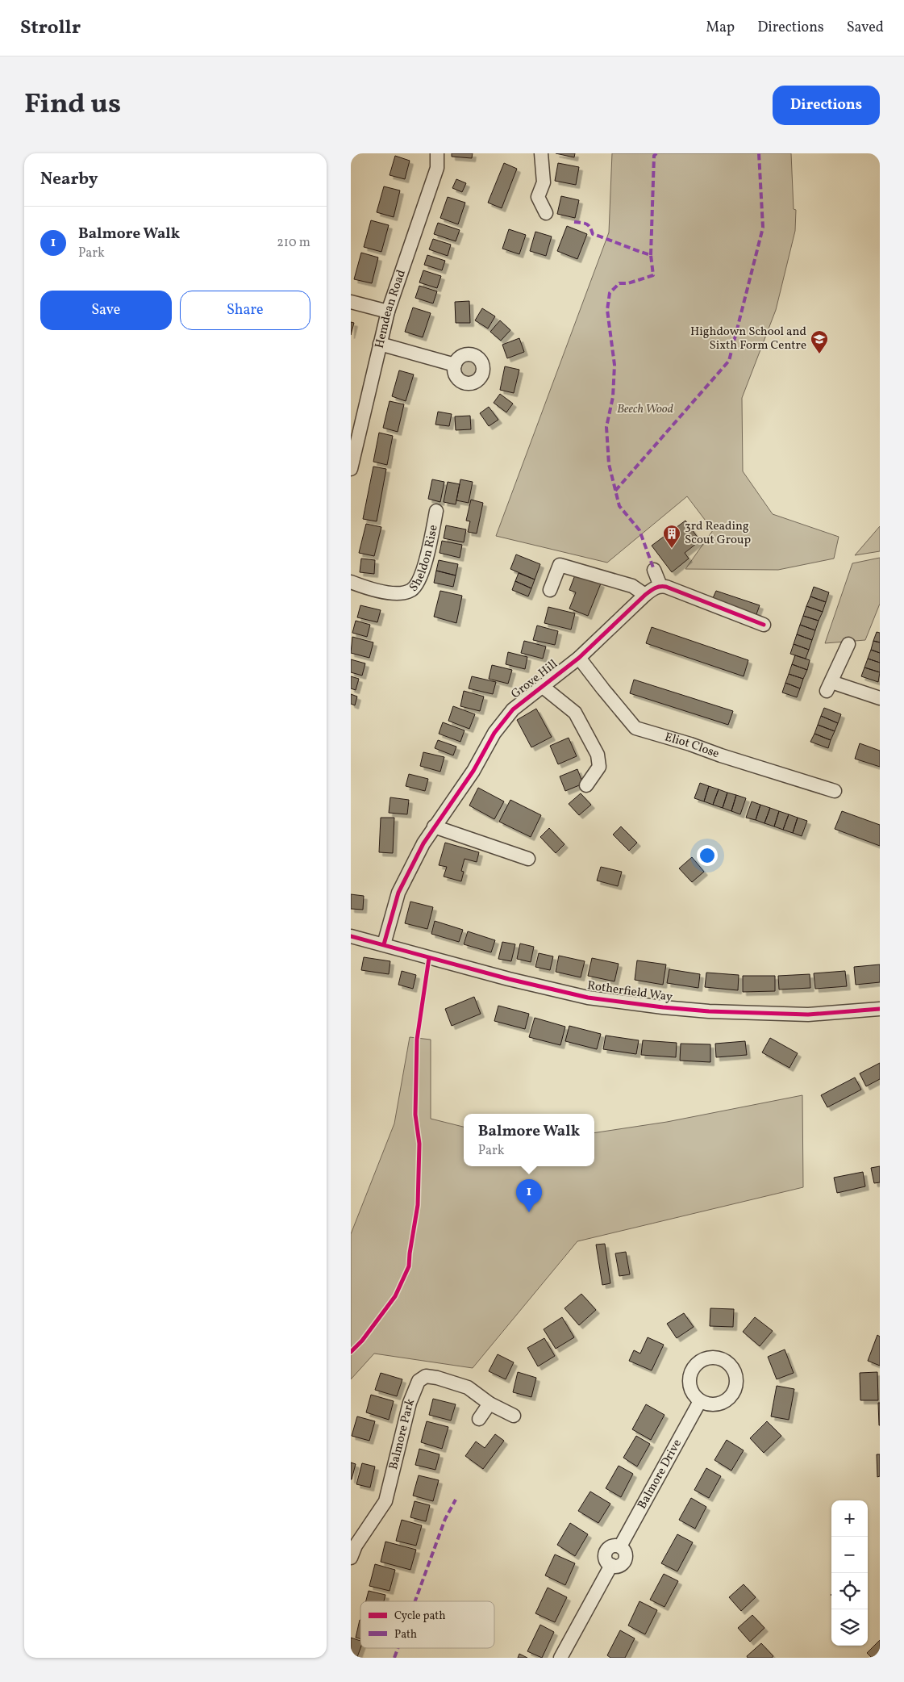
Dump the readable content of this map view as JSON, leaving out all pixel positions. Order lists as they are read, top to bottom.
{
  "streets": {
    "street": [
      "Hemdean Road",
      "Sheldon Rise",
      "Grove Hill",
      "Eliot Close",
      "Rotherfield Way",
      "Balmore Park",
      "Balmore Drive"
    ]
  },
  "crossings": [
    ["Grove Hill", "Eliot Close"],
    ["Grove Hill", "Rotherfield Way"]
  ],
  "parks": ["Beech Wood"],
  "places": {
    "school or university": ["Highdown School and Sixth Form Centre"],
    "building": ["3rd Reading Scout Group"]
  },
  "legend": ["Cycle path", "Path"],
  "page": {
    "header": "Strollr",
    "nav": ["Map", "Directions", "Saved"],
    "title": "Find us",
    "buttons": [
      "Directions",
      ["Save", "Share"]
    ],
    "heading": "Nearby",
    "list": [
      {
        "mark": "1",
        "name": "Balmore Walk",
        "note": "Park",
        "value": "210 m"
      }
    ],
    "popup": ["Balmore Walk", "Park"],
    "pins": "1",
    "map_buttons": ["+", "−"]
  }
}
